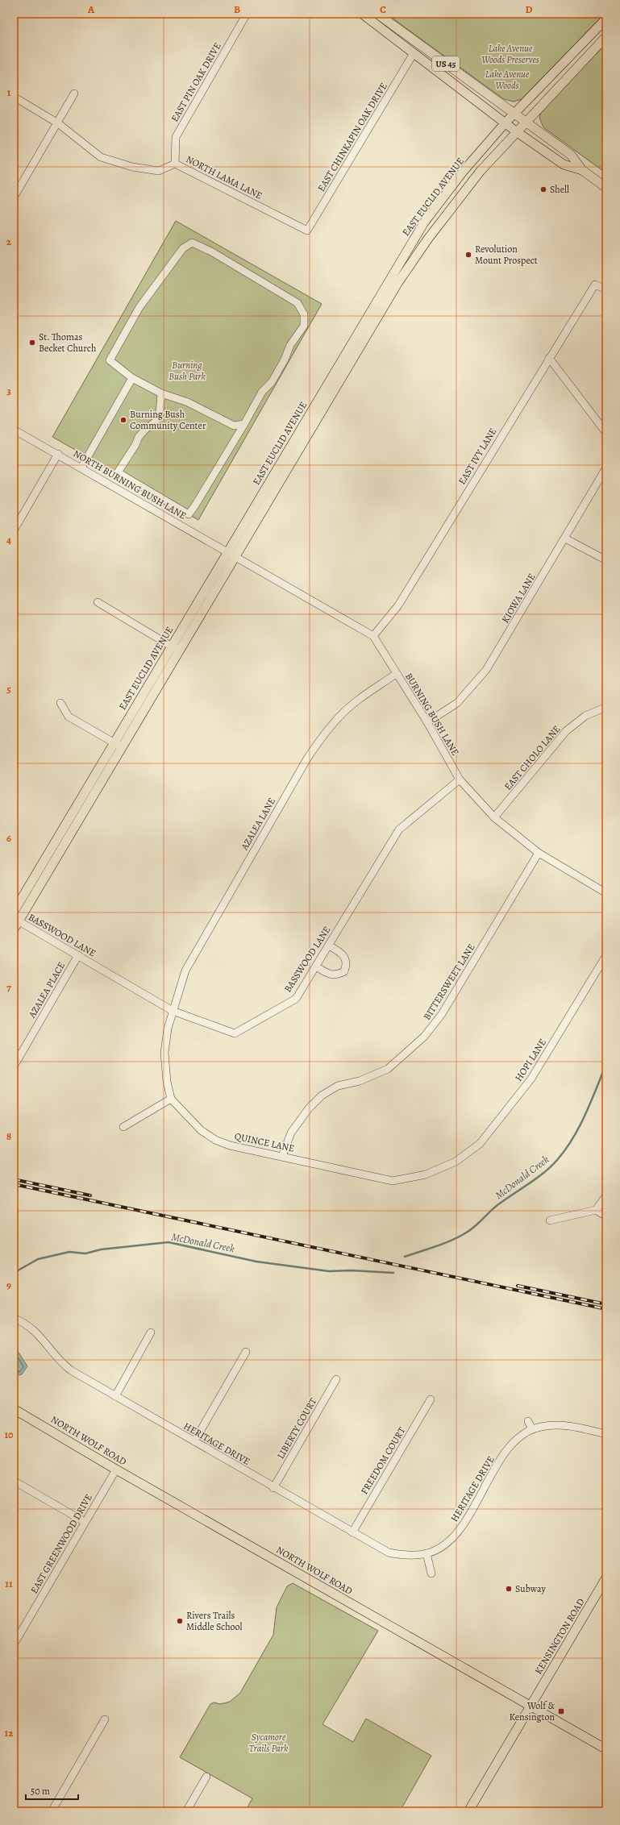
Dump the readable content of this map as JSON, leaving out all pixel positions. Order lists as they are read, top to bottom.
{
  "streets": {
    "main road": [
      "US 45",
      "EAST EUCLID AVENUE",
      "NORTH WOLF ROAD",
      "KENSINGTON ROAD"
    ],
    "street": [
      "EAST PIN OAK DRIVE",
      "EAST CHINKAPIN OAK DRIVE",
      "NORTH LAMA LANE",
      "EAST IVY LANE",
      "NORTH BURNING BUSH LANE",
      "KIOWA LANE",
      "BURNING BUSH LANE",
      "EAST CHOLO LANE",
      "AZALEA LANE",
      "BASSWOOD LANE",
      "BITTERSWEET LANE",
      "AZALEA PLACE",
      "HOPI LANE",
      "QUINCE LANE",
      "LIBERTY COURT",
      "HERITAGE DRIVE",
      "FREEDOM COURT",
      "EAST GREENWOOD DRIVE"
    ]
  },
  "crossings": [
    ["US 45", "EAST CHINKAPIN OAK DRIVE"],
    ["US 45", "EAST EUCLID AVENUE"],
    ["EAST PIN OAK DRIVE", "NORTH LAMA LANE"],
    ["EAST CHINKAPIN OAK DRIVE", "NORTH LAMA LANE"],
    ["EAST EUCLID AVENUE", "NORTH BURNING BUSH LANE"],
    ["EAST EUCLID AVENUE", "BURNING BUSH LANE"],
    ["EAST EUCLID AVENUE", "BASSWOOD LANE"],
    ["EAST IVY LANE", "BURNING BUSH LANE"],
    ["NORTH BURNING BUSH LANE", "BURNING BUSH LANE"],
    ["KIOWA LANE", "BURNING BUSH LANE"],
    ["BURNING BUSH LANE", "EAST CHOLO LANE"],
    ["BURNING BUSH LANE", "AZALEA LANE"],
    ["BURNING BUSH LANE", "BASSWOOD LANE"],
    ["BURNING BUSH LANE", "BITTERSWEET LANE"],
    ["AZALEA LANE", "BASSWOOD LANE"],
    ["AZALEA LANE", "QUINCE LANE"],
    ["BASSWOOD LANE", "AZALEA PLACE"],
    ["BASSWOOD LANE", "QUINCE LANE"],
    ["BITTERSWEET LANE", "QUINCE LANE"],
    ["HOPI LANE", "QUINCE LANE"],
    ["LIBERTY COURT", "HERITAGE DRIVE"],
    ["NORTH WOLF ROAD", "EAST GREENWOOD DRIVE"],
    ["NORTH WOLF ROAD", "KENSINGTON ROAD"],
    ["HERITAGE DRIVE", "FREEDOM COURT"]
  ],
  "water": ["McDonald Creek"],
  "parks": [
    "Lake Avenue Woods Preserves",
    "Lake Avenue Woods",
    "Burning Bush Park",
    "Sycamore Trails Park"
  ],
  "places": {
    "other": [
      "Shell",
      "Revolution Mount Prospect",
      "St. Thomas Becket Church",
      "Burning Bush Community Center",
      "Subway",
      "Rivers Trails Middle School"
    ],
    "transit": ["Wolf & Kensington"]
  },
  "scale_bar": "50 m",
  "grid": {
    "columns": [
      "A",
      "B",
      "C",
      "D"
    ],
    "rows": [
      "1",
      "2",
      "3",
      "4",
      "5",
      "6",
      "7",
      "8",
      "9",
      "10",
      "11",
      "12"
    ]
  }
}
